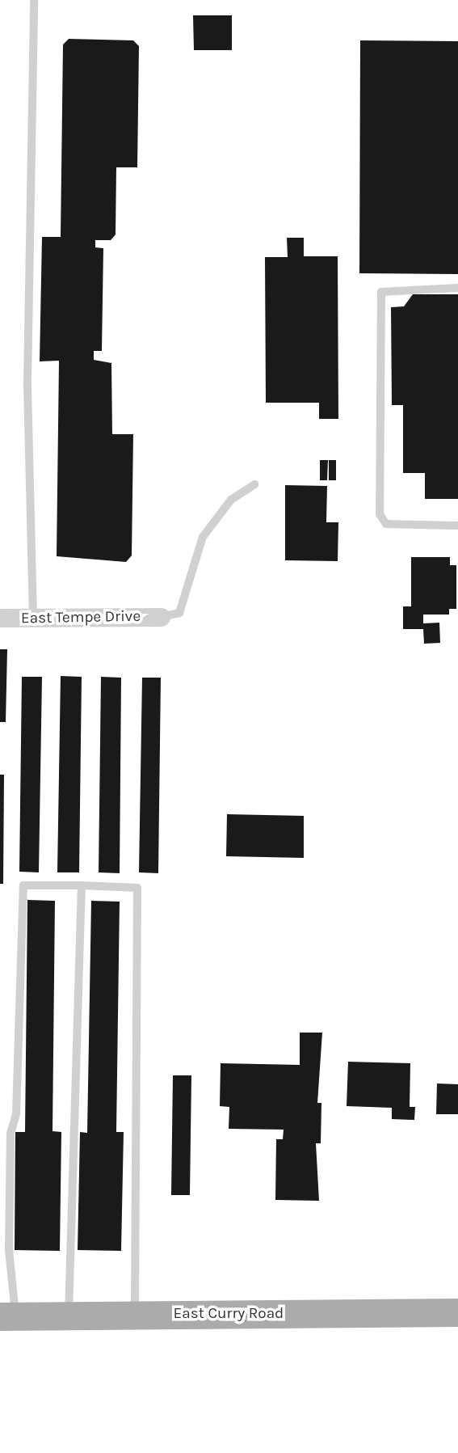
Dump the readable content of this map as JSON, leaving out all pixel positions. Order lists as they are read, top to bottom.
{
  "streets": {
    "main road": ["East Curry Road"],
    "street": ["East Tempe Drive"]
  }
}
